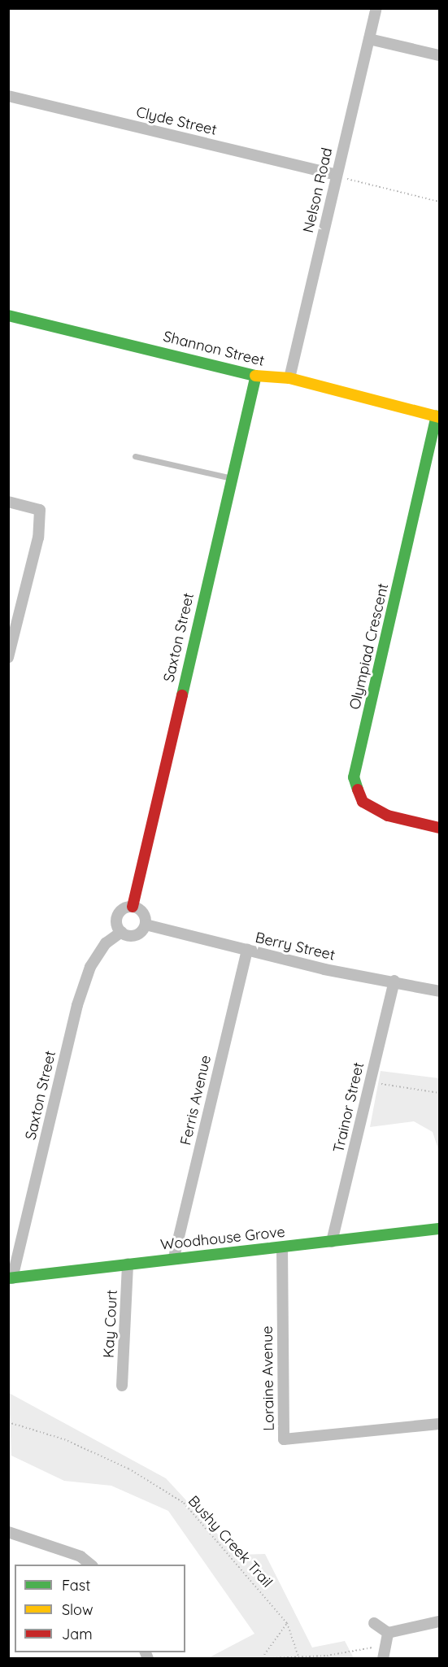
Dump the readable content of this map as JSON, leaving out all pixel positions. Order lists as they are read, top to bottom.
{
  "streets": {
    "street": [
      "Clyde Street",
      "Nelson Road",
      "Shannon Street",
      "Saxton Street",
      "Olympiad Crescent",
      "Berry Street",
      "Ferris Avenue",
      "Trainor Street",
      "Woodhouse Grove",
      "Kay Court",
      "Loraine Avenue"
    ],
    "path": ["Bushy Creek Trail"]
  },
  "crossings": [
    ["Clyde Street", "Nelson Road"],
    ["Nelson Road", "Shannon Street"],
    ["Shannon Street", "Saxton Street"],
    ["Shannon Street", "Olympiad Crescent"],
    ["Saxton Street", "Berry Street"],
    ["Saxton Street", "Woodhouse Grove"],
    ["Berry Street", "Ferris Avenue"],
    ["Berry Street", "Trainor Street"],
    ["Ferris Avenue", "Woodhouse Grove"],
    ["Trainor Street", "Woodhouse Grove"],
    ["Woodhouse Grove", "Kay Court"],
    ["Woodhouse Grove", "Loraine Avenue"]
  ],
  "legend": ["Fast", "Slow", "Jam"]
}
